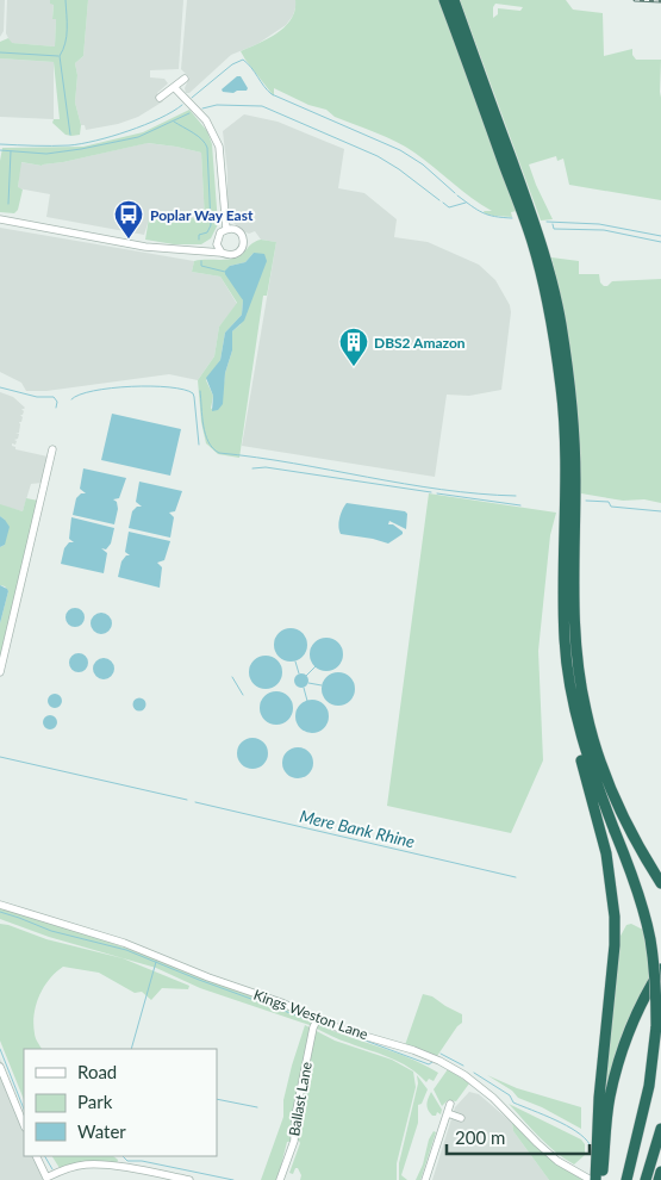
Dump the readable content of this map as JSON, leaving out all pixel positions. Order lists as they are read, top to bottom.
{
  "streets": {
    "street": ["Kings Weston Lane", "Ballast Lane"]
  },
  "crossings": [
    ["Kings Weston Lane", "Ballast Lane"]
  ],
  "water": ["Mere Bank Rhine"],
  "places": {
    "bus stop": ["Poplar Way East"],
    "building": ["DBS2 Amazon"]
  },
  "legend": ["Road", "Park", "Water"],
  "scale_bar": "200 m"
}
